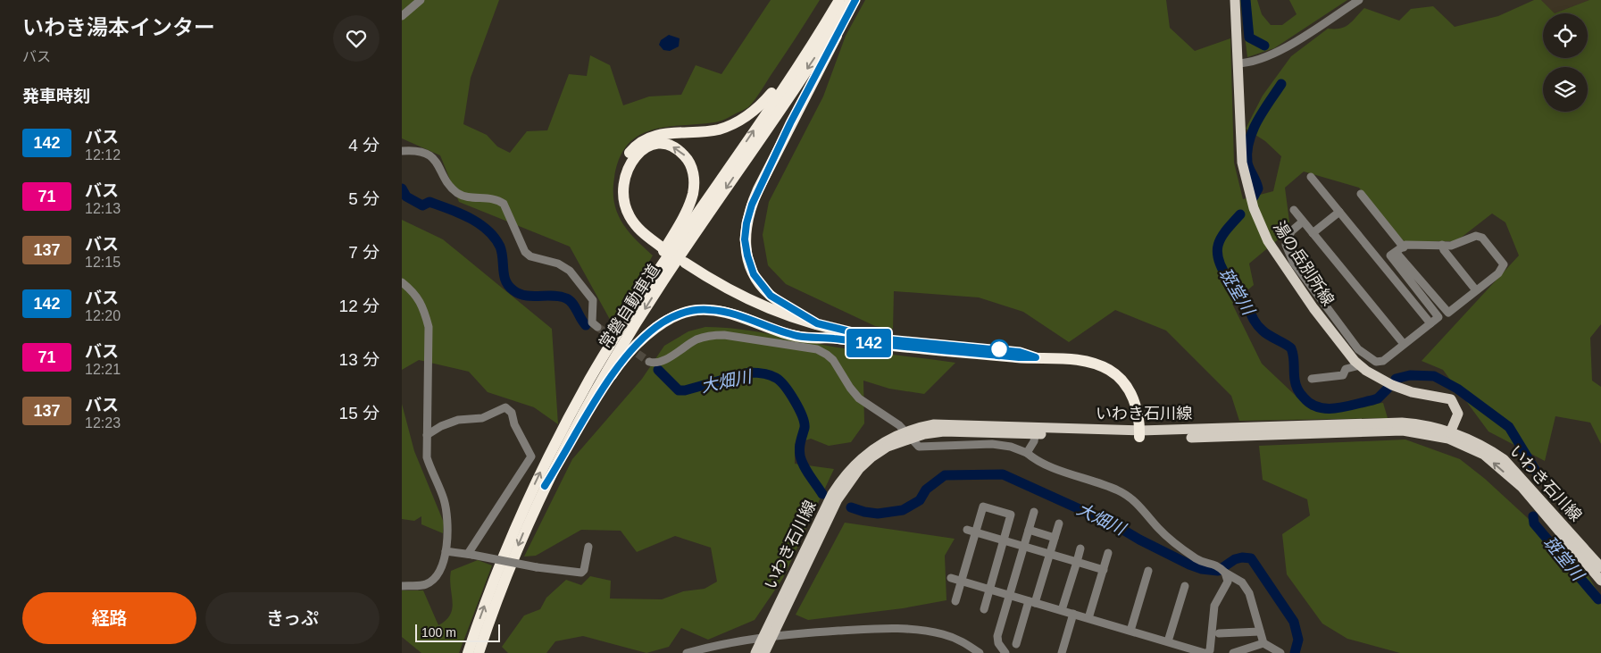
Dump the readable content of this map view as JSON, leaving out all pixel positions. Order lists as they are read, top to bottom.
{
  "streets": {
    "highway": ["常磐自動車道"],
    "main road": ["湯の岳別所線", "いわき石川線"]
  },
  "crossings": [
    ["湯の岳別所線", "いわき石川線"]
  ],
  "water": ["斑堂川", "大畑川"],
  "lines": ["bus line 142"],
  "scale_bar": "100 m",
  "page": {
    "heading": [
      ["いわき湯本インター", "バス"],
      "発車時刻"
    ],
    "on_map": "142",
    "list": [
      {
        "mark": "142",
        "name": "バス",
        "note": "12:12",
        "value": "4 分"
      },
      {
        "mark": "71",
        "name": "バス",
        "note": "12:13",
        "value": "5 分"
      },
      {
        "mark": "137",
        "name": "バス",
        "note": "12:15",
        "value": "7 分"
      },
      {
        "mark": "142",
        "name": "バス",
        "note": "12:20",
        "value": "12 分"
      },
      {
        "mark": "71",
        "name": "バス",
        "note": "12:21",
        "value": "13 分"
      },
      {
        "mark": "137",
        "name": "バス",
        "note": "12:23",
        "value": "15 分"
      }
    ],
    "buttons": ["経路", "きっぷ"],
    "scale": "100 m"
  }
}
